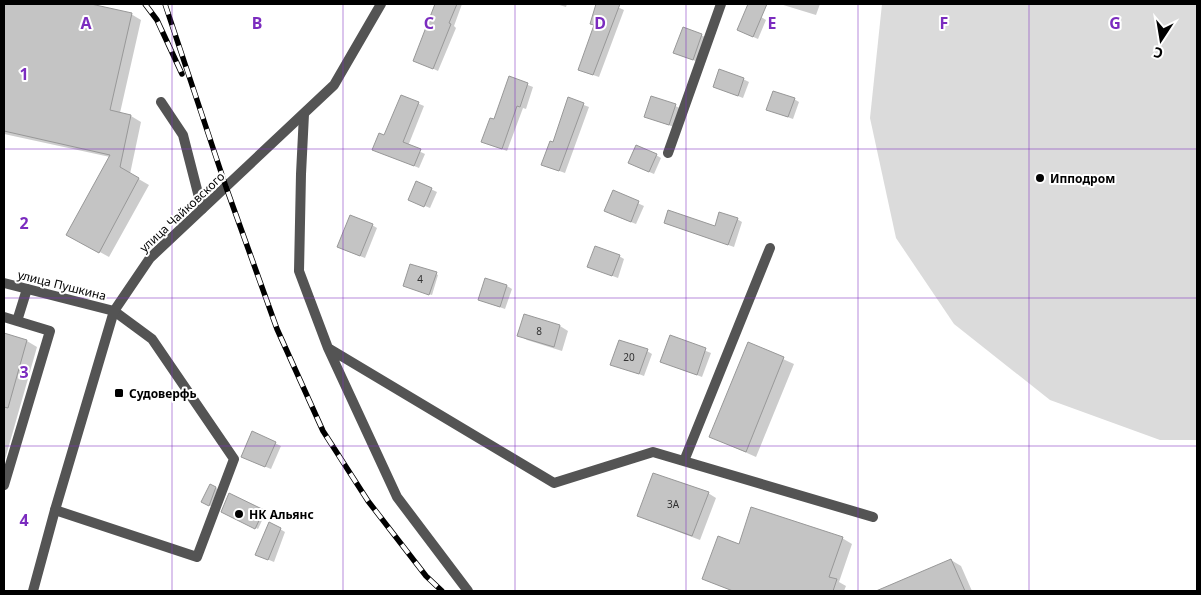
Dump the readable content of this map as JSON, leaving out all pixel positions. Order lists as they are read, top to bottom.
{
  "streets": {
    "street": ["улица Чайковского", "улица Пушкина"]
  },
  "crossings": [
    ["улица Чайковского", "улица Пушкина"]
  ],
  "places": {
    "other": ["Ипподром", "НК Альянс"],
    "transit": ["Судоверфь"]
  },
  "house_numbers": [
    "4",
    "8",
    "20",
    "3А"
  ],
  "north": "bottom",
  "grid": {
    "columns": [
      "A",
      "B",
      "C",
      "D",
      "E",
      "F",
      "G"
    ],
    "rows": [
      "1",
      "2",
      "3",
      "4"
    ]
  }
}
